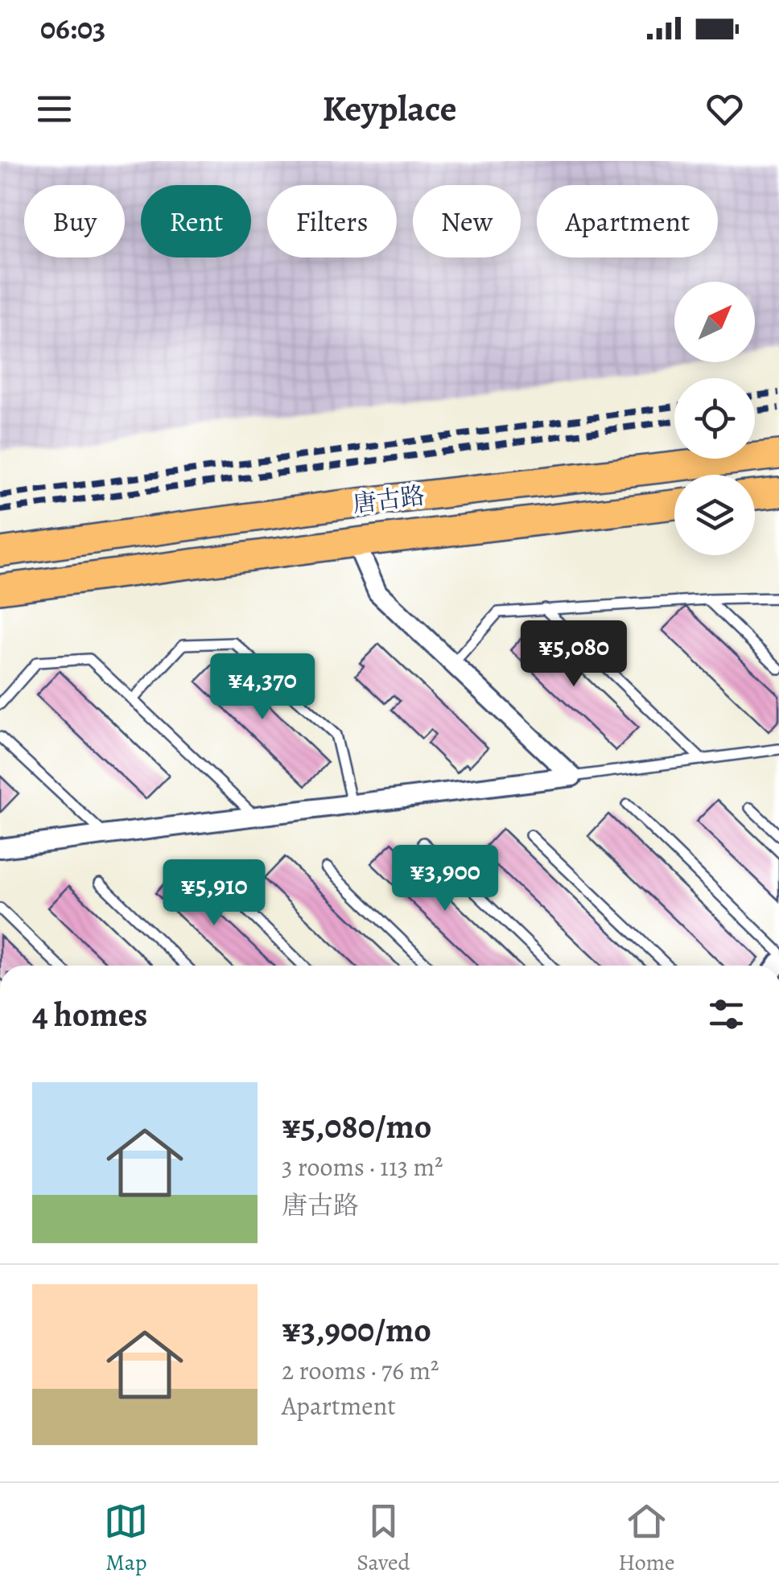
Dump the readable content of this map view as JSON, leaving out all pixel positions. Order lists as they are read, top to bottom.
{
  "streets": {
    "main road": ["唐古路"]
  },
  "north": "top right",
  "page": {
    "status": "06:03",
    "header": "Keyplace",
    "chip": [
      "Buy",
      "Rent",
      "Filters",
      "New",
      "Apartment"
    ],
    "price": [
      "¥5,080",
      "¥4,370",
      "¥3,900",
      "¥5,910"
    ],
    "heading": "4 homes",
    "list": [
      {
        "name": "¥5,080/mo",
        "note": "3 rooms · 113 m² · 唐古路"
      },
      {
        "name": "¥3,900/mo",
        "note": "2 rooms · 76 m² · Apartment"
      }
    ],
    "tabs": ["Map", "Saved", "Home"]
  }
}
